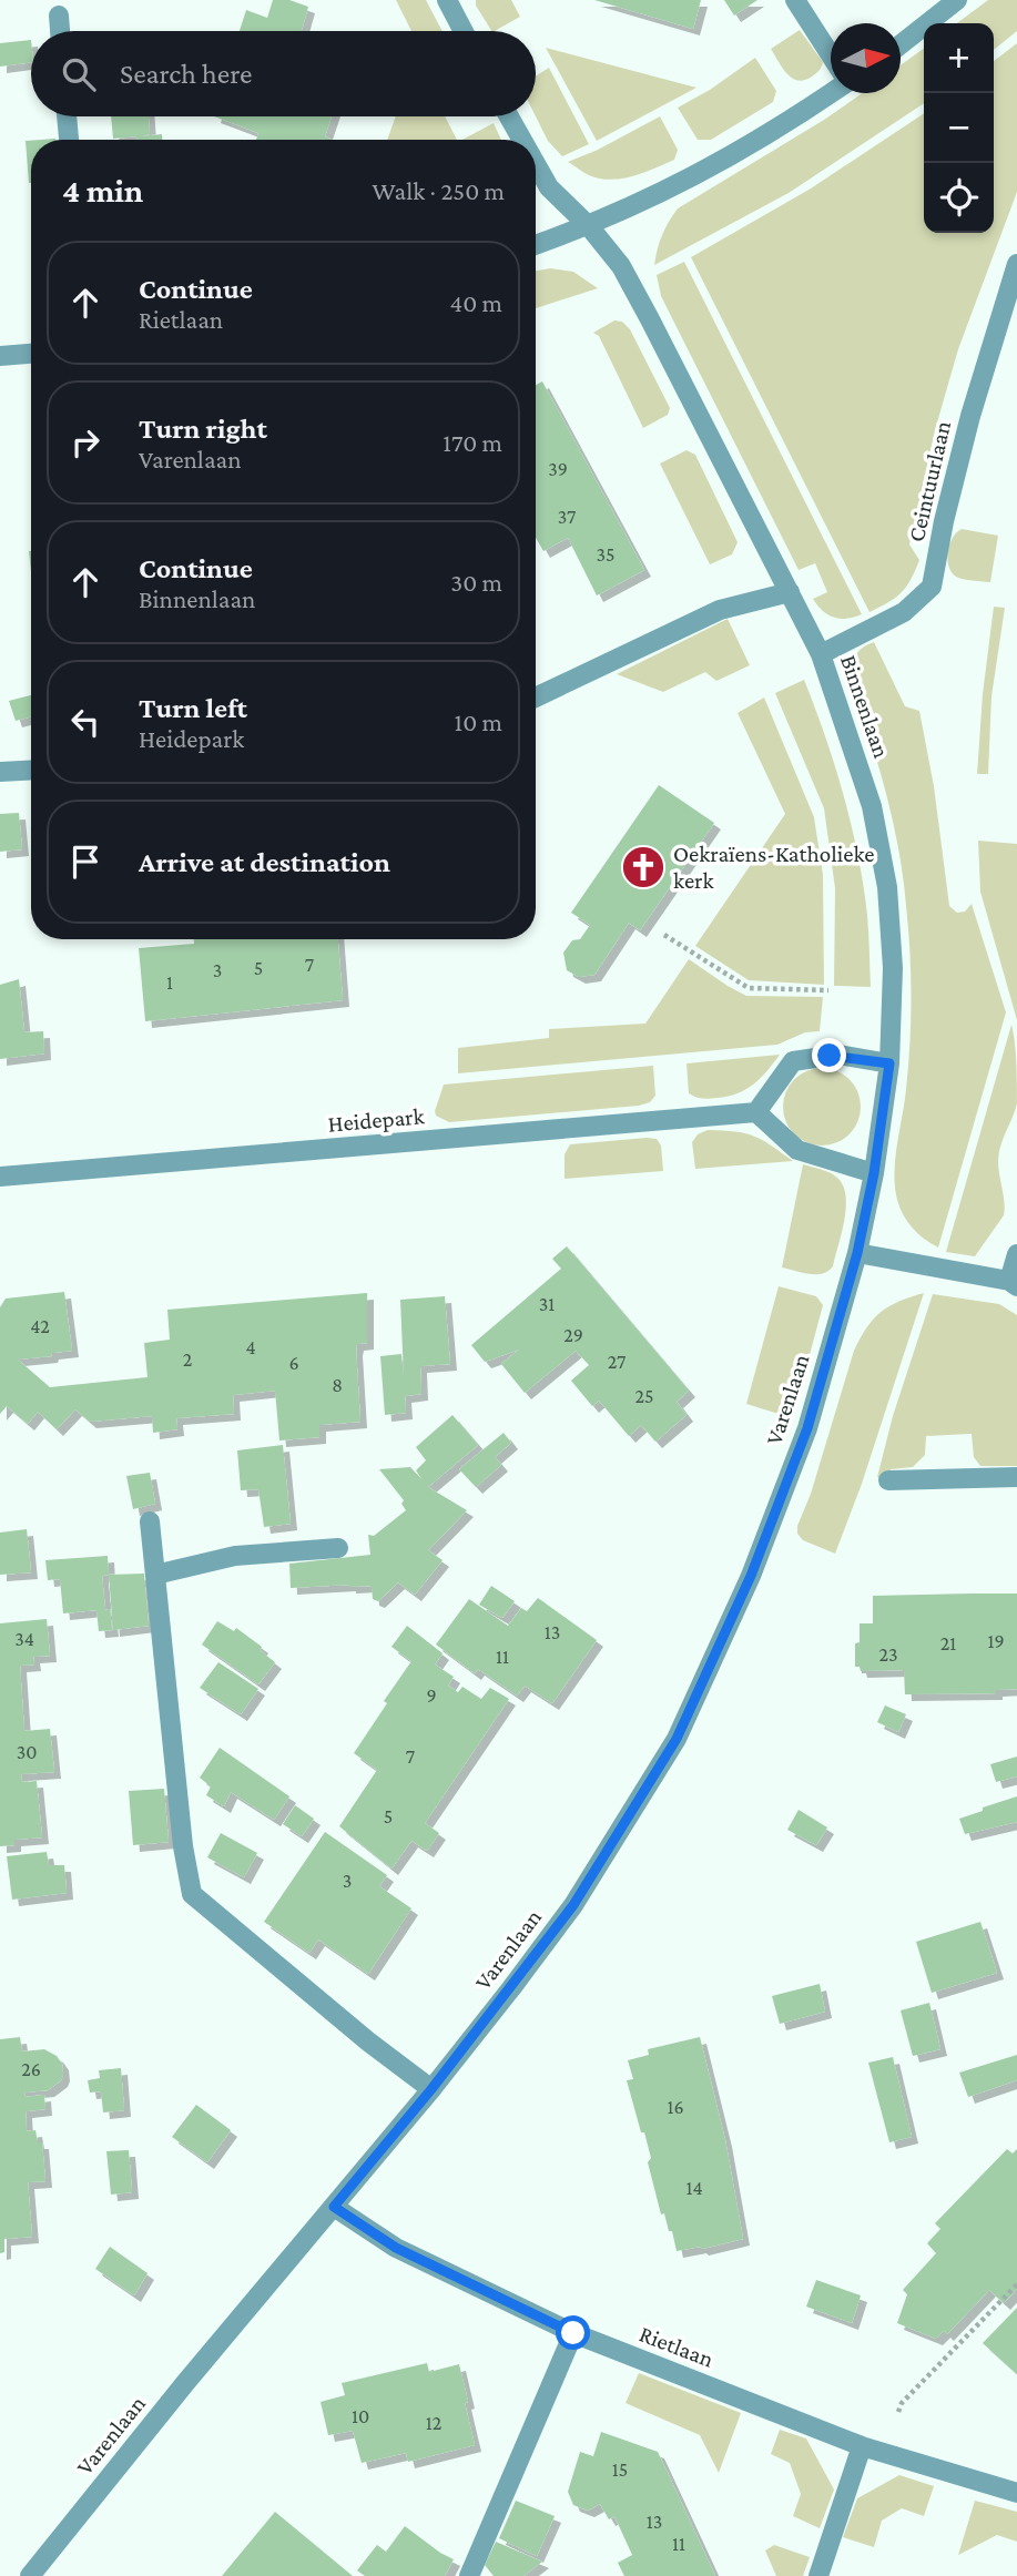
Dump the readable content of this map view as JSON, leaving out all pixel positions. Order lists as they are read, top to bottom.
{
  "streets": {
    "street": [
      "Ceintuurlaan",
      "Binnenlaan",
      "Heidepark",
      "Varenlaan",
      "Rietlaan"
    ]
  },
  "crossings": [
    ["Ceintuurlaan", "Binnenlaan"],
    ["Binnenlaan", "Varenlaan"],
    ["Varenlaan", "Rietlaan"]
  ],
  "places": {
    "church": ["Oekraïens-Katholieke kerk"]
  },
  "house_numbers": [
    "39",
    "37",
    "35",
    "7",
    "5",
    "3",
    "1",
    "31",
    "42",
    "29",
    "4",
    "2",
    "27",
    "6",
    "8",
    "25",
    "13",
    "34",
    "19",
    "21",
    "23",
    "11",
    "9",
    "30",
    "7",
    "5",
    "3",
    "26",
    "16",
    "14",
    "10",
    "12",
    "15",
    "13",
    "11"
  ],
  "north": "right",
  "page": {
    "map_buttons": ["+", "−"],
    "search": "Search here",
    "heading": ["4 min", "Walk · 250 m"],
    "list": [
      ["Continue", "Rietlaan", "40 m"],
      ["Turn right", "Varenlaan", "170 m"],
      ["Continue", "Binnenlaan", "30 m"],
      ["Turn left", "Heidepark", "10 m"],
      "Arrive at destination"
    ]
  }
}
